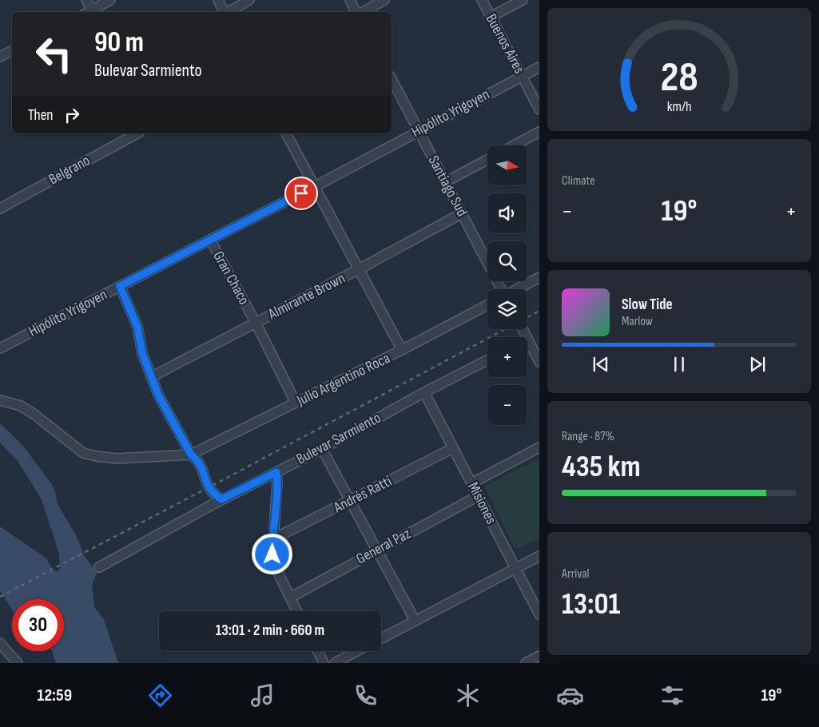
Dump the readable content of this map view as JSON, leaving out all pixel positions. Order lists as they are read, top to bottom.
{
  "streets": {
    "street": [
      "Buenos Aires",
      "Hipólito Yrigoyen",
      "Belgrano",
      "Santiago Sud",
      "Gran Chaco",
      "Almirante Brown",
      "Julio Argentino Roca",
      "Bulevar Sarmiento",
      "Andrés Ratti",
      "Misiones",
      "General Paz"
    ]
  },
  "crossings": [
    ["Buenos Aires", "Hipólito Yrigoyen"],
    ["Hipólito Yrigoyen", "Santiago Sud"],
    ["Hipólito Yrigoyen", "Gran Chaco"],
    ["Santiago Sud", "Almirante Brown"],
    ["Gran Chaco", "Almirante Brown"],
    ["Gran Chaco", "Julio Argentino Roca"],
    ["Bulevar Sarmiento", "Misiones"],
    ["Andrés Ratti", "Misiones"],
    ["Misiones", "General Paz"]
  ],
  "north": "right",
  "page": {
    "turn": ["90 m", "Bulevar Sarmiento"],
    "then": "Then",
    "tile": [
      "Climate",
      ["Range · 87%", "435 km"],
      ["Arrival", "13:01"]
    ],
    "map_buttons": ["+", "−"],
    "heat": ["−", "19°", "+"],
    "song": ["Slow Tide", "Marlow"],
    "limit": "30",
    "trip": "13:01 · 2 min · 660 m",
    "tabs": ["12:59", "19°"],
    "gauge": ["28", "km/h"]
  }
}
